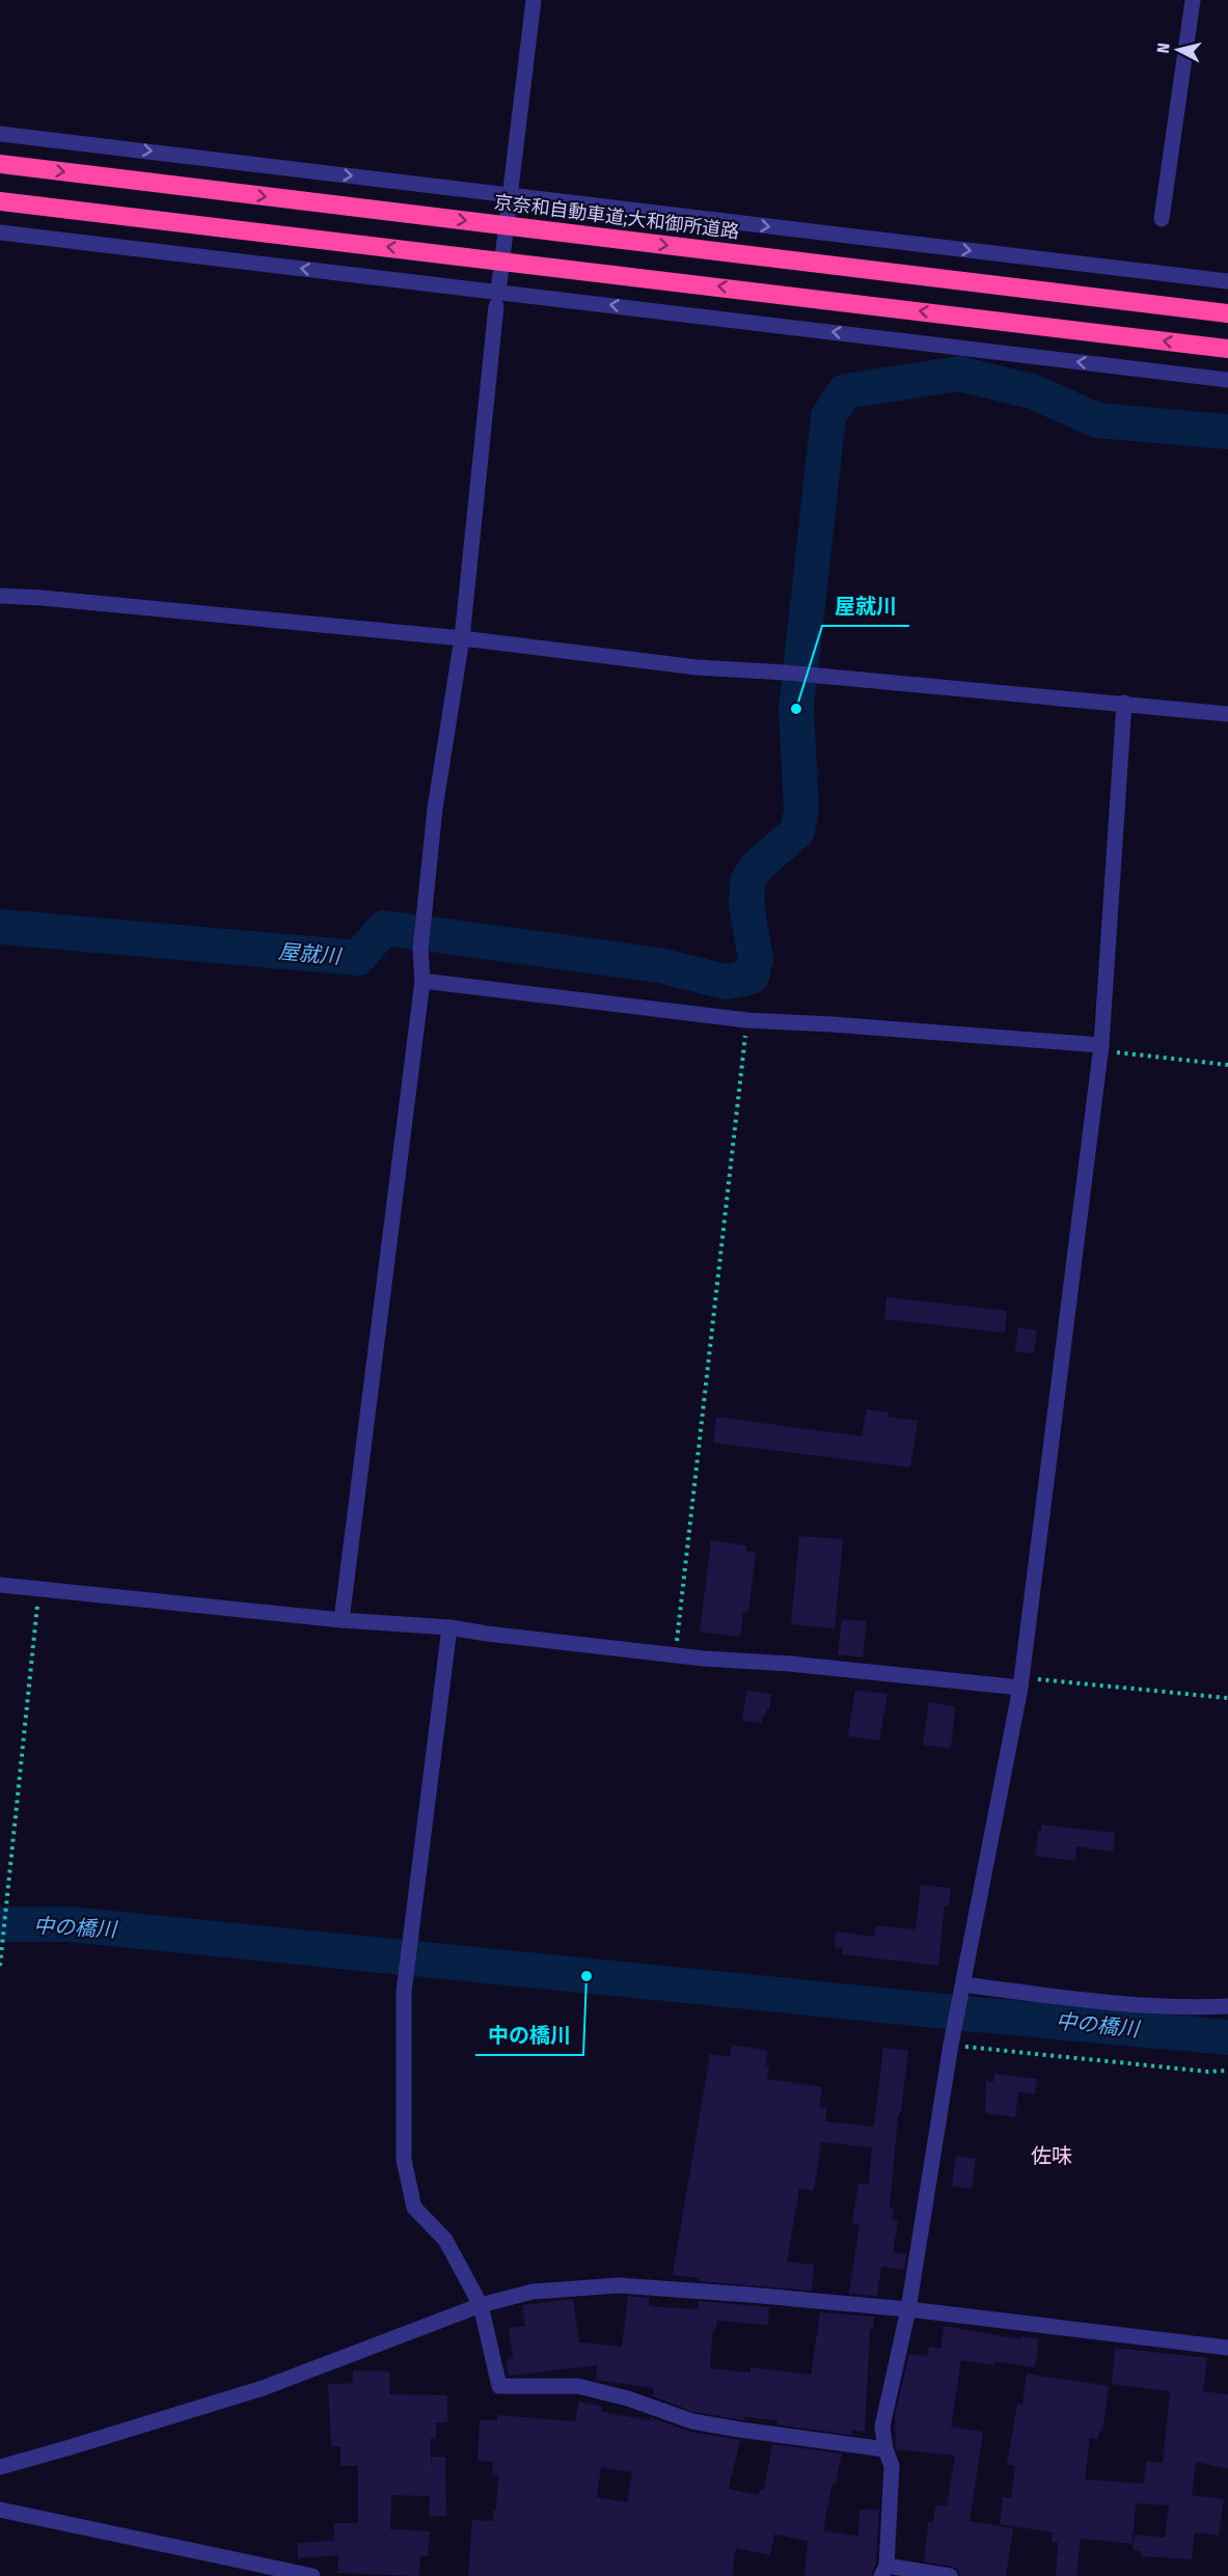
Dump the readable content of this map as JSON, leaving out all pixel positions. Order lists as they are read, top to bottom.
{
  "streets": {
    "highway": ["京奈和自動車道;大和御所道路"]
  },
  "districts": ["佐味"],
  "water": ["屋就川", "中の橋川"],
  "places": ["屋就川", "中の橋川"],
  "north": "left"
}
